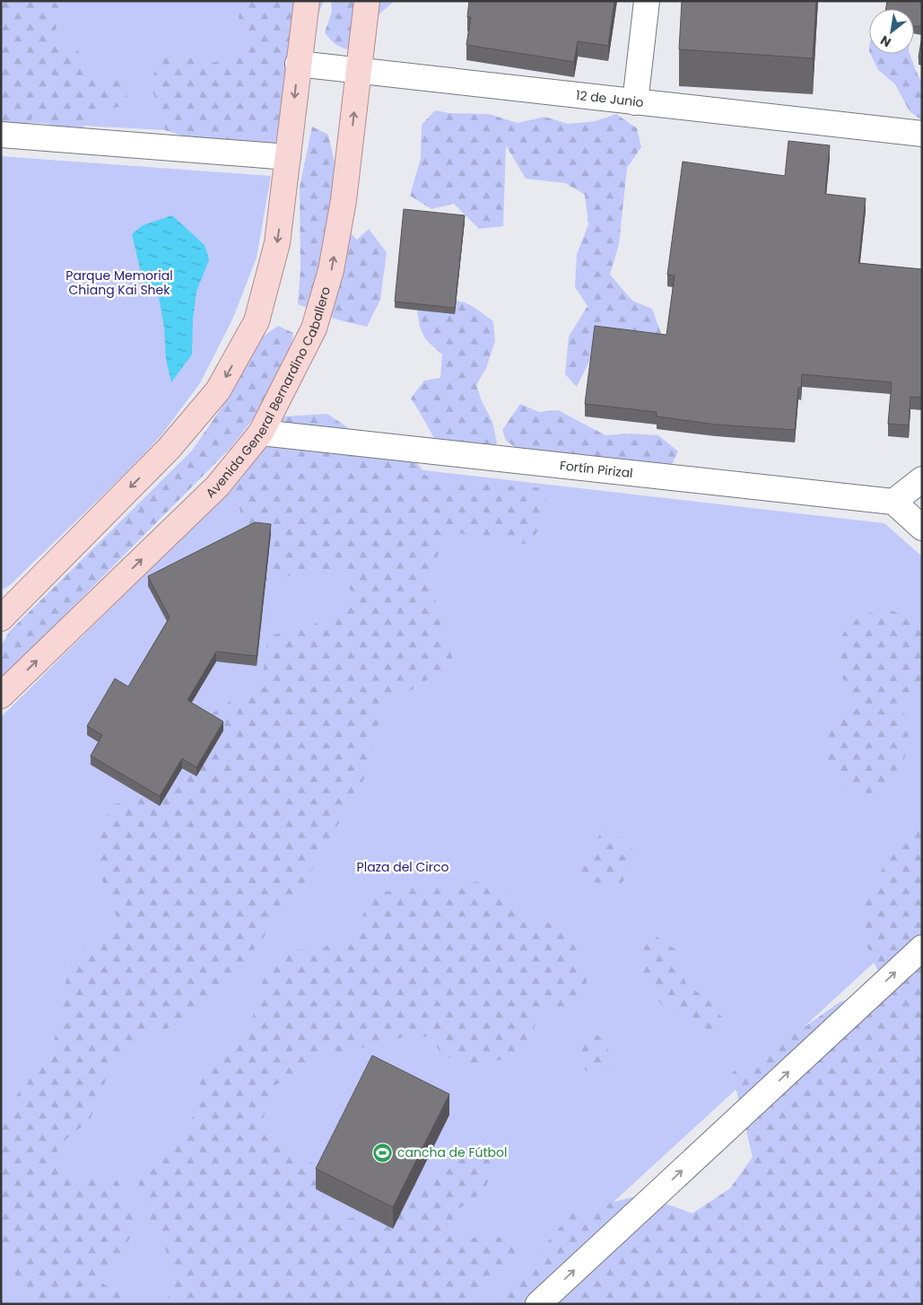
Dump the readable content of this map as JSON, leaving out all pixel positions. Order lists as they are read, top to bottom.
{
  "streets": {
    "main road": ["Avenida General Bernardino Caballero"],
    "street": ["12 de Junio", "Fortín Pirizal"]
  },
  "crossings": [
    ["12 de Junio", "Avenida General Bernardino Caballero"],
    ["Avenida General Bernardino Caballero", "Fortín Pirizal"]
  ],
  "parks": ["Parque Memorial Chiang Kai Shek", "Plaza del Circo"],
  "places": {
    "sports": ["cancha de Fútbol"]
  },
  "north": "bottom left"
}
